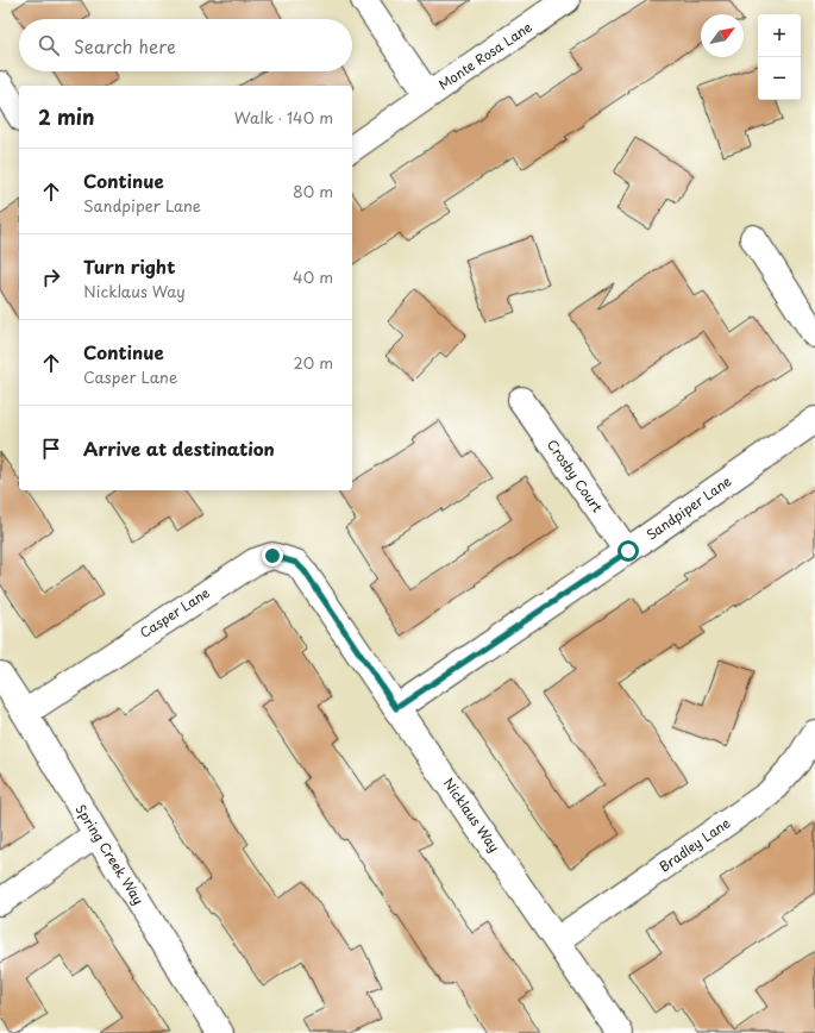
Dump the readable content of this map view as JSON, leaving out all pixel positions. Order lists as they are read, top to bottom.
{
  "streets": {
    "street": [
      "Monte Rosa Lane",
      "Crosby Court",
      "Sandpiper Lane",
      "Casper Lane",
      "Nicklaus Way",
      "Bradley Lane",
      "Spring Creek Way"
    ]
  },
  "crossings": [
    ["Crosby Court", "Sandpiper Lane"],
    ["Sandpiper Lane", "Nicklaus Way"],
    ["Casper Lane", "Nicklaus Way"],
    ["Casper Lane", "Spring Creek Way"],
    ["Nicklaus Way", "Bradley Lane"]
  ],
  "north": "top right",
  "page": {
    "map_buttons": ["+", "−"],
    "search": "Search here",
    "heading": ["2 min", "Walk · 140 m"],
    "list": [
      ["Continue", "Sandpiper Lane", "80 m"],
      ["Turn right", "Nicklaus Way", "40 m"],
      ["Continue", "Casper Lane", "20 m"],
      "Arrive at destination"
    ]
  }
}
